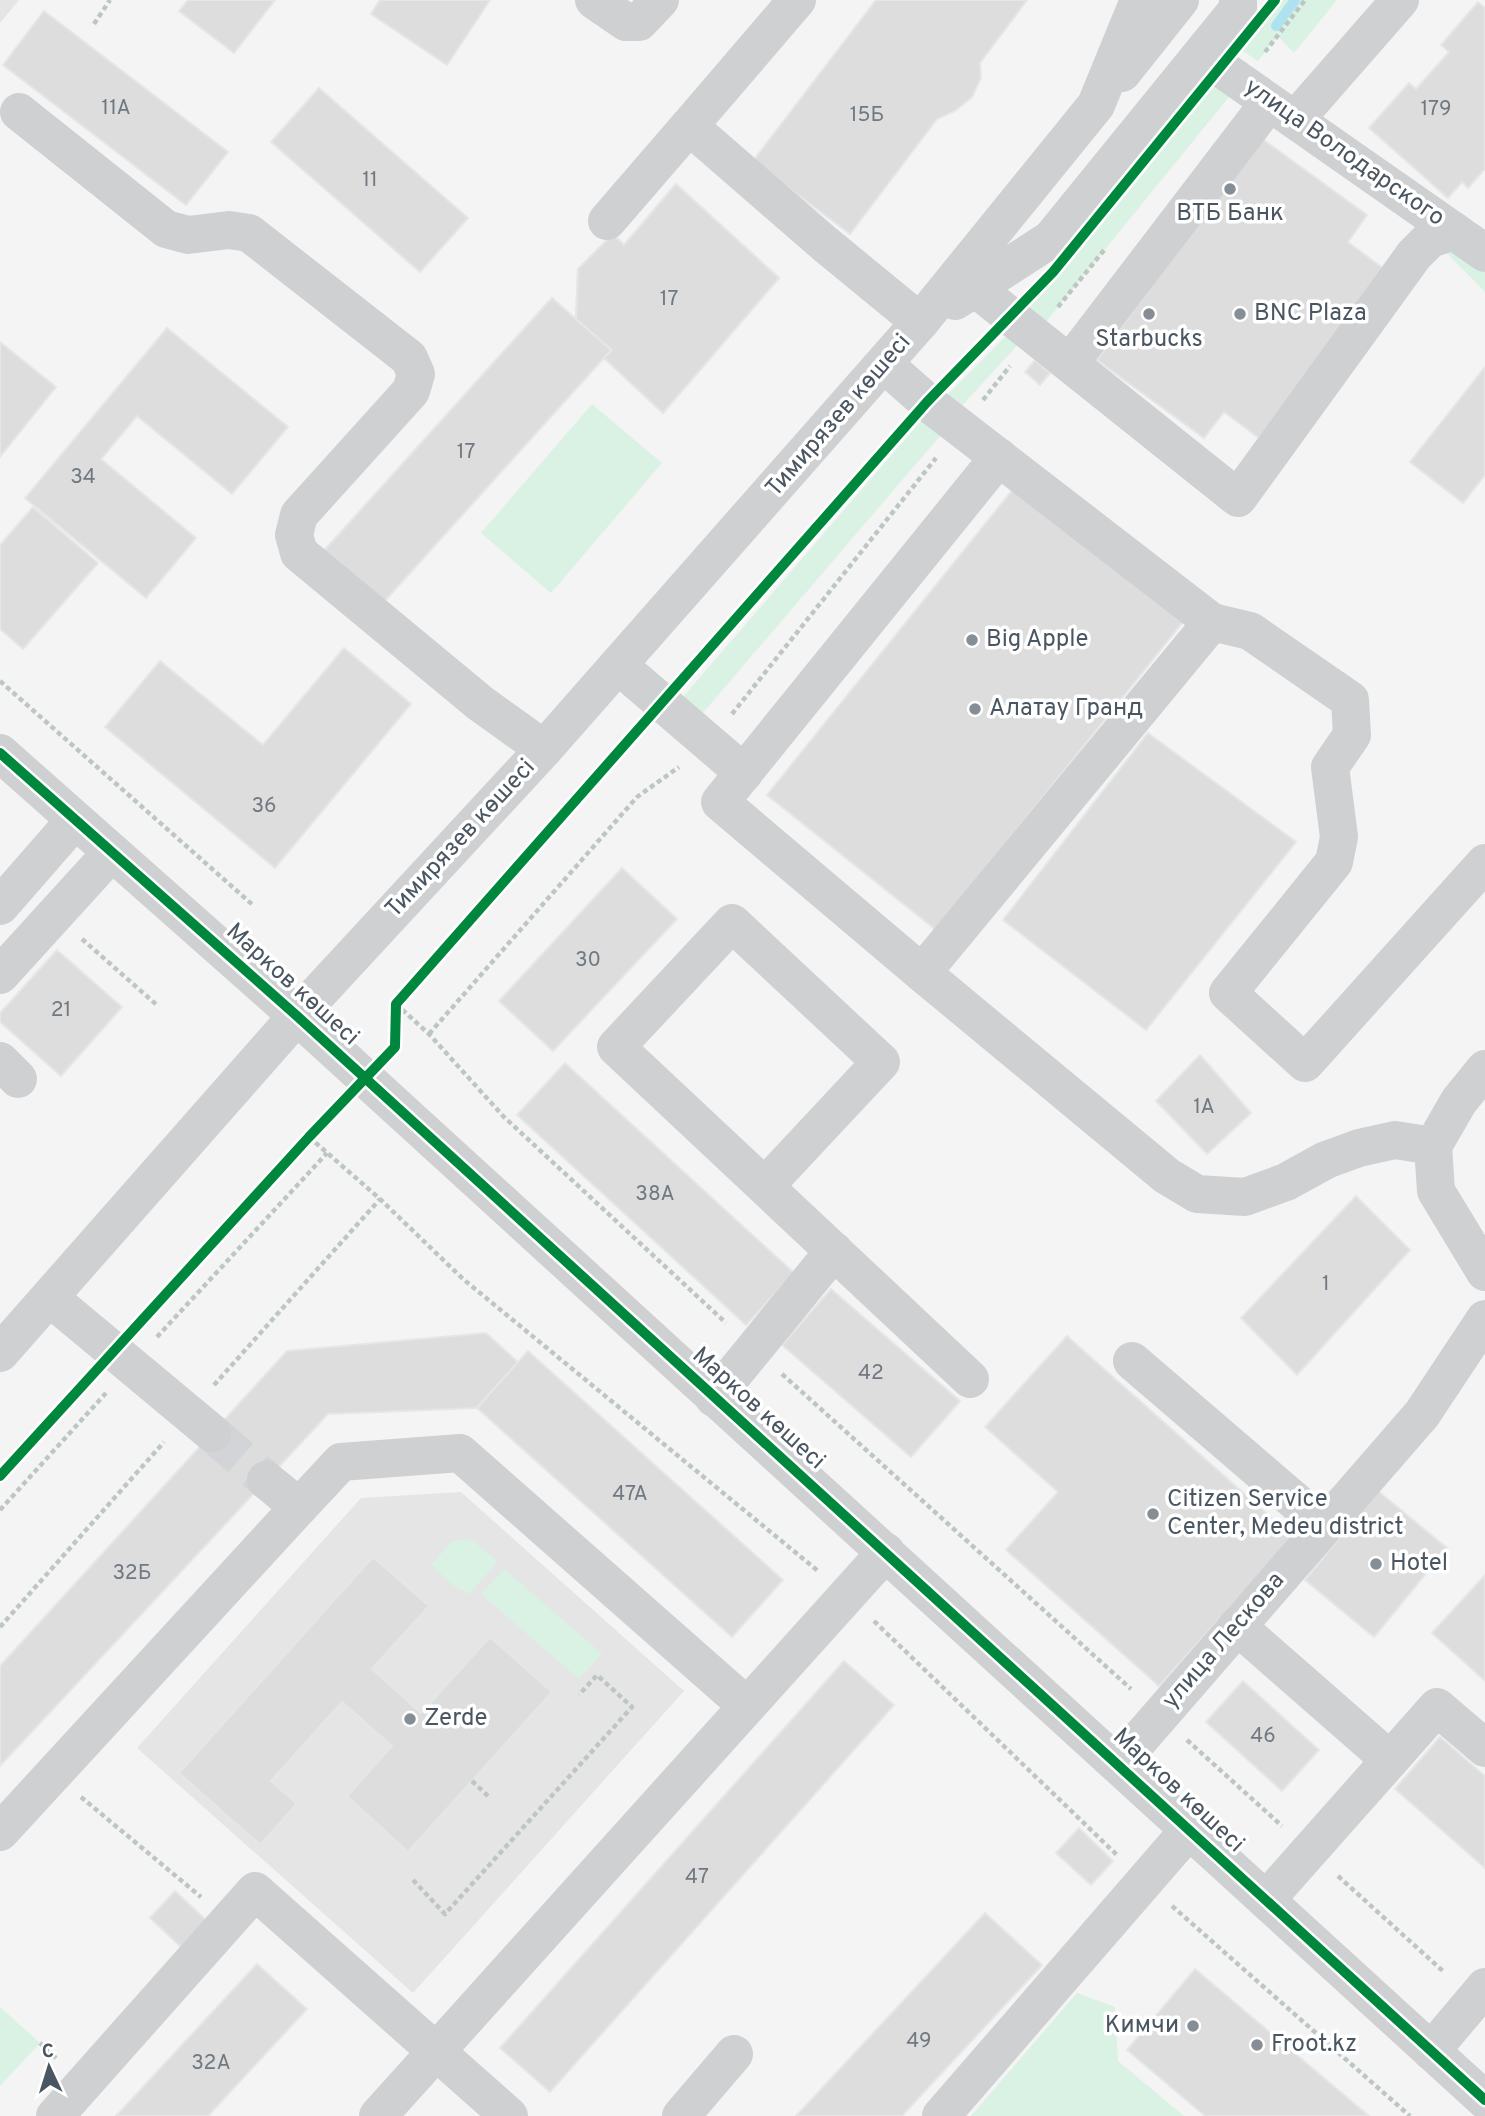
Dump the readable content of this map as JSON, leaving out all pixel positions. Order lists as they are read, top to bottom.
{
  "streets": {
    "street": [
      "улица Володарского",
      "Тимирязев көшесі",
      "Марков көшесі",
      "улица Лескова"
    ]
  },
  "crossings": [
    ["улица Володарского", "Тимирязев көшесі"],
    ["Тимирязев көшесі", "Марков көшесі"],
    ["Марков көшесі", "улица Лескова"]
  ],
  "places": [
    "ВТБ Банк",
    "Starbucks",
    "BNC Plaza",
    "Big Apple",
    "Алатау Гранд",
    "Citizen Service Center, Medeu district",
    "Hotel",
    "Zerde",
    "Кимчи",
    "Froot.kz"
  ],
  "house_numbers": [
    "11А",
    "179",
    "15Б",
    "11",
    "17",
    "17",
    "34",
    "36",
    "30",
    "21",
    "1А",
    "38А",
    "1",
    "42",
    "47А",
    "32Б",
    "46",
    "47",
    "49",
    "32А"
  ],
  "north": "top"
}
